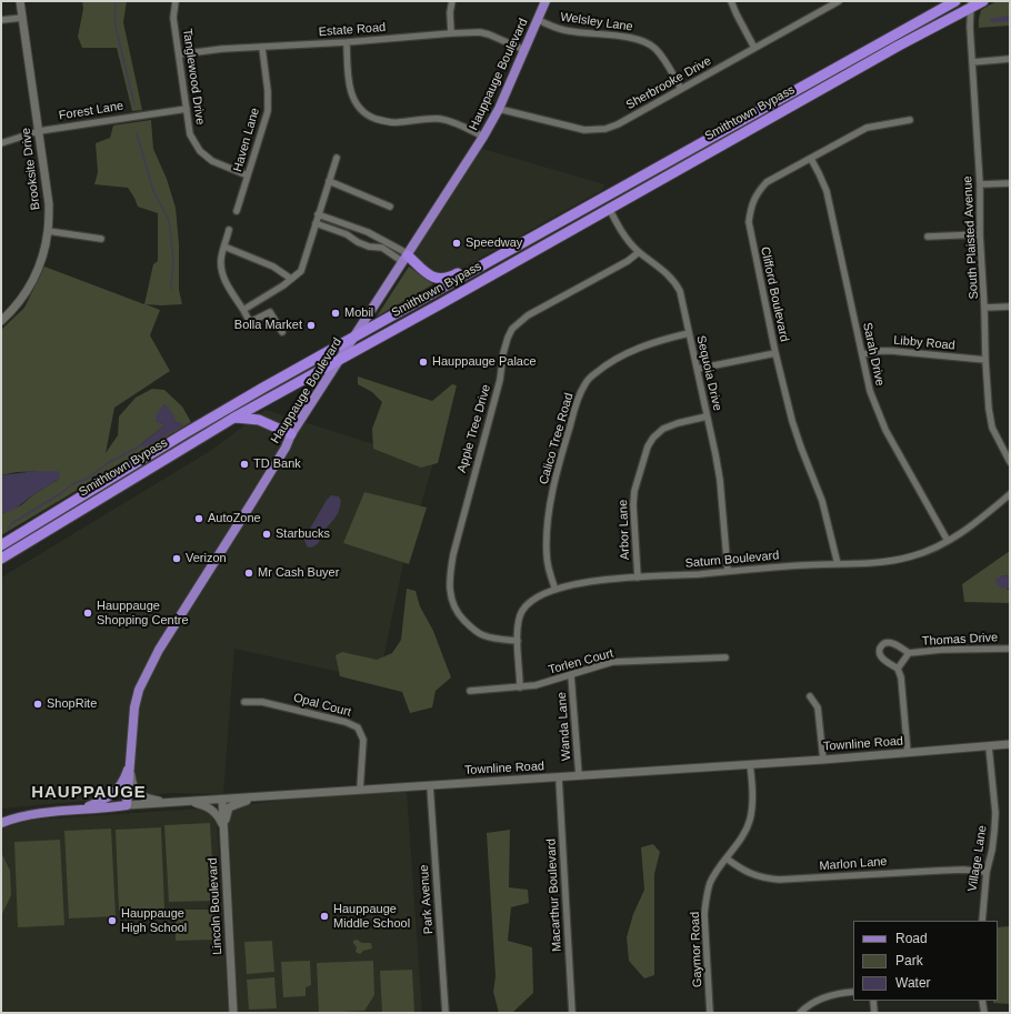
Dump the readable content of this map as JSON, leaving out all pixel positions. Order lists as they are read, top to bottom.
{
  "streets": {
    "highway": ["Smithtown Bypass"],
    "main road": ["Hauppauge Boulevard", "Townline Road"],
    "street": [
      "Welsley Lane",
      "Estate Road",
      "Tanglewood Drive",
      "Sherbrooke Drive",
      "Forest Lane",
      "Haven Lane",
      "Brooksite Drive",
      "South Plaisted Avenue",
      "Clifford Boulevard",
      "Libby Road",
      "Sarah Drive",
      "Sequoia Drive",
      "Apple Tree Drive",
      "Calico Tree Road",
      "Arbor Lane",
      "Saturn Boulevard",
      "Thomas Drive",
      "Torlen Court",
      "Opal Court",
      "Wanda Lane",
      "Village Lane",
      "Marlon Lane",
      "Macarthur Boulevard",
      "Park Avenue",
      "Lincoln Boulevard",
      "Gaymor Road"
    ]
  },
  "crossings": [
    ["Welsley Lane", "Hauppauge Boulevard"],
    ["Welsley Lane", "Sherbrooke Drive"],
    ["Estate Road", "Hauppauge Boulevard"],
    ["Estate Road", "Tanglewood Drive"],
    ["Estate Road", "Haven Lane"],
    ["Hauppauge Boulevard", "Sherbrooke Drive"],
    ["Hauppauge Boulevard", "Smithtown Bypass"],
    ["Hauppauge Boulevard", "Townline Road"],
    ["Tanglewood Drive", "Forest Lane"],
    ["Tanglewood Drive", "Haven Lane"],
    ["Forest Lane", "Brooksite Drive"],
    ["Smithtown Bypass", "South Plaisted Avenue"],
    ["Smithtown Bypass", "Sequoia Drive"],
    ["South Plaisted Avenue", "Libby Road"],
    ["Clifford Boulevard", "Sarah Drive"],
    ["Clifford Boulevard", "Saturn Boulevard"],
    ["Libby Road", "Sarah Drive"],
    ["Sarah Drive", "Saturn Boulevard"],
    ["Sequoia Drive", "Apple Tree Drive"],
    ["Sequoia Drive", "Calico Tree Road"],
    ["Sequoia Drive", "Arbor Lane"],
    ["Sequoia Drive", "Saturn Boulevard"],
    ["Apple Tree Drive", "Saturn Boulevard"],
    ["Calico Tree Road", "Saturn Boulevard"],
    ["Arbor Lane", "Saturn Boulevard"],
    ["Saturn Boulevard", "Torlen Court"],
    ["Torlen Court", "Wanda Lane"],
    ["Opal Court", "Townline Road"],
    ["Wanda Lane", "Townline Road"],
    ["Townline Road", "Village Lane"],
    ["Townline Road", "Macarthur Boulevard"],
    ["Townline Road", "Park Avenue"],
    ["Townline Road", "Lincoln Boulevard"],
    ["Townline Road", "Gaymor Road"],
    ["Village Lane", "Marlon Lane"],
    ["Marlon Lane", "Gaymor Road"]
  ],
  "districts": ["HAUPPAUGE"],
  "places": [
    "Speedway",
    "Mobil",
    "Bolla Market",
    "Hauppauge Palace",
    "TD Bank",
    "AutoZone",
    "Starbucks",
    "Verizon",
    "Mr Cash Buyer",
    "Hauppauge Shopping Centre",
    "ShopRite",
    "Hauppauge Middle School",
    "Hauppauge High School"
  ],
  "legend": ["Road", "Park", "Water"]
}
